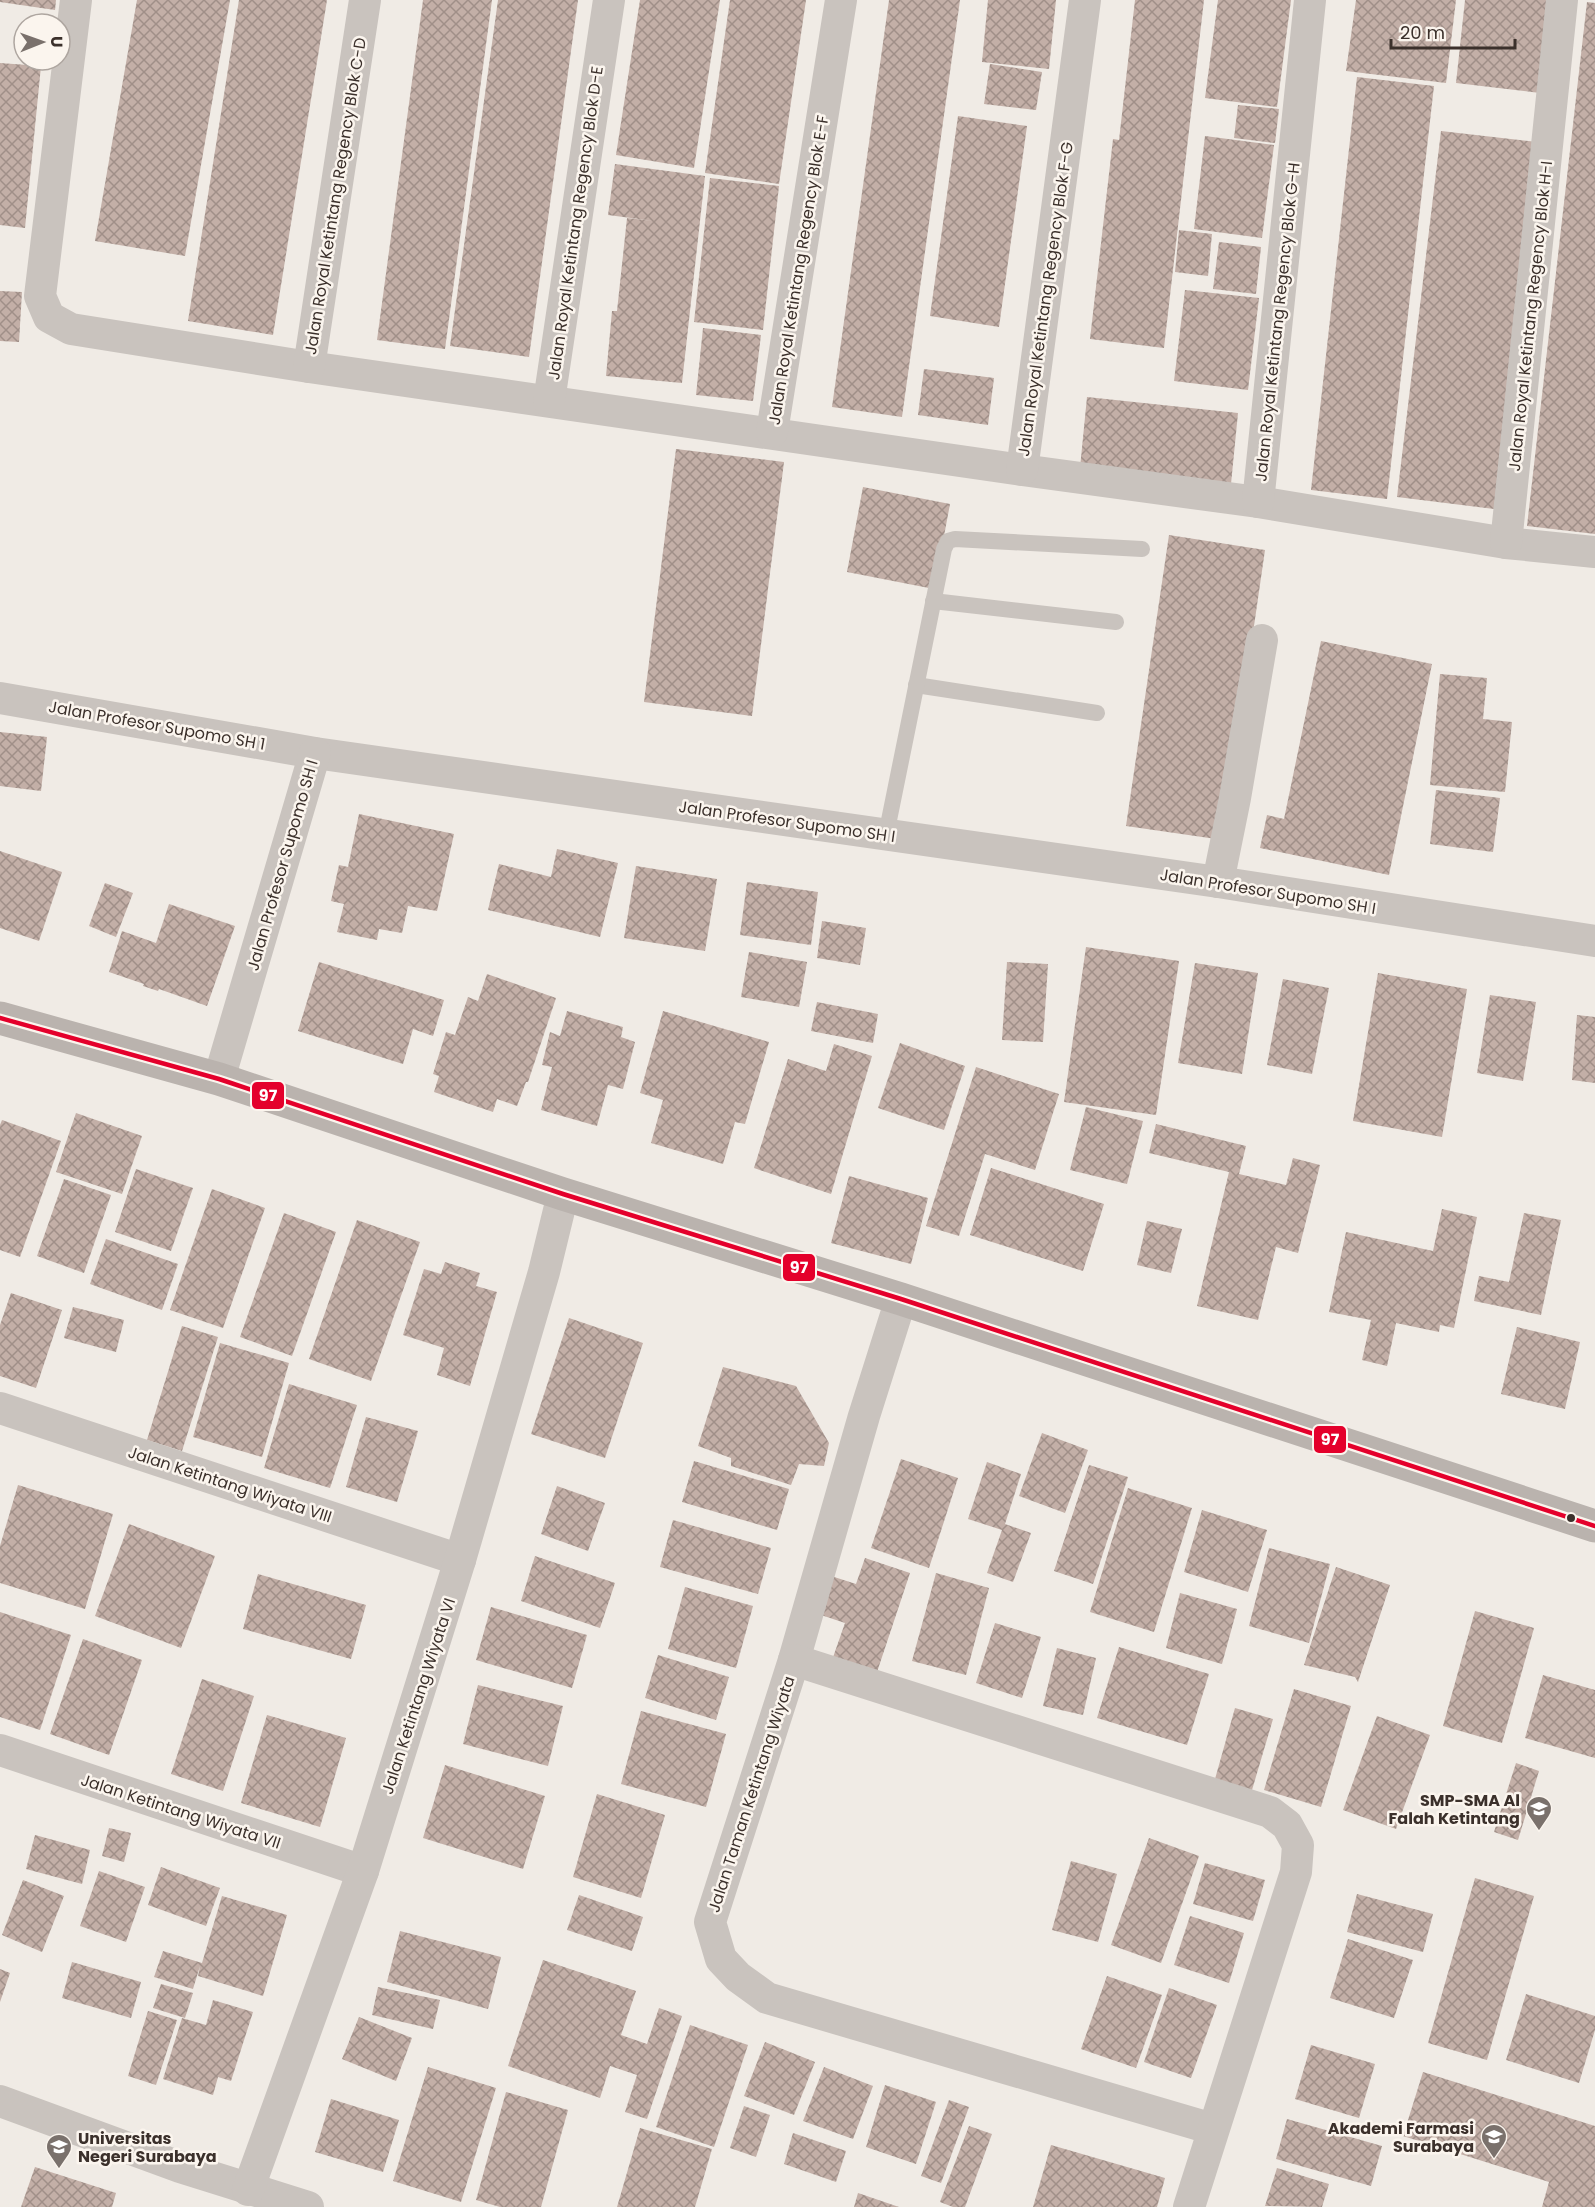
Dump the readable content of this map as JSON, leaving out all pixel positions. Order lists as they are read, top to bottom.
{
  "streets": {
    "street": [
      "Jalan Royal Ketintang Regency Blok C-D",
      "Jalan Royal Ketintang Regency Blok D-E",
      "Jalan Royal Ketintang Regency Blok E-F",
      "Jalan Royal Ketintang Regency Blok F-G",
      "Jalan Royal Ketintang Regency Blok H-I",
      "Jalan Royal Ketintang Regency Blok G-H",
      "Jalan Profesor Supomo SH 1",
      "Jalan Profesor Supomo SH I",
      "Jalan Ketintang Wiyata VIII",
      "Jalan Ketintang Wiyata VI",
      "Jalan Taman Ketintang Wiyata",
      "Jalan Ketintang Wiyata VII"
    ]
  },
  "crossings": [
    ["Jalan Royal Ketintang Regency Blok C-D", "Jalan Royal Ketintang Regency Blok D-E"],
    ["Jalan Royal Ketintang Regency Blok D-E", "Jalan Royal Ketintang Regency Blok E-F"],
    ["Jalan Royal Ketintang Regency Blok E-F", "Jalan Royal Ketintang Regency Blok F-G"],
    ["Jalan Royal Ketintang Regency Blok F-G", "Jalan Royal Ketintang Regency Blok G-H"],
    ["Jalan Royal Ketintang Regency Blok H-I", "Jalan Royal Ketintang Regency Blok G-H"],
    ["Jalan Profesor Supomo SH 1", "Jalan Profesor Supomo SH I"],
    ["Jalan Ketintang Wiyata VIII", "Jalan Ketintang Wiyata VI"],
    ["Jalan Ketintang Wiyata VI", "Jalan Ketintang Wiyata VII"]
  ],
  "places": {
    "school or university": ["SMP-SMA Al Falah Ketintang", "Akademi Farmasi Surabaya", "Universitas Negeri Surabaya"]
  },
  "lines": ["transit line 97"],
  "scale_bar": "20 m",
  "north": "right"
}
